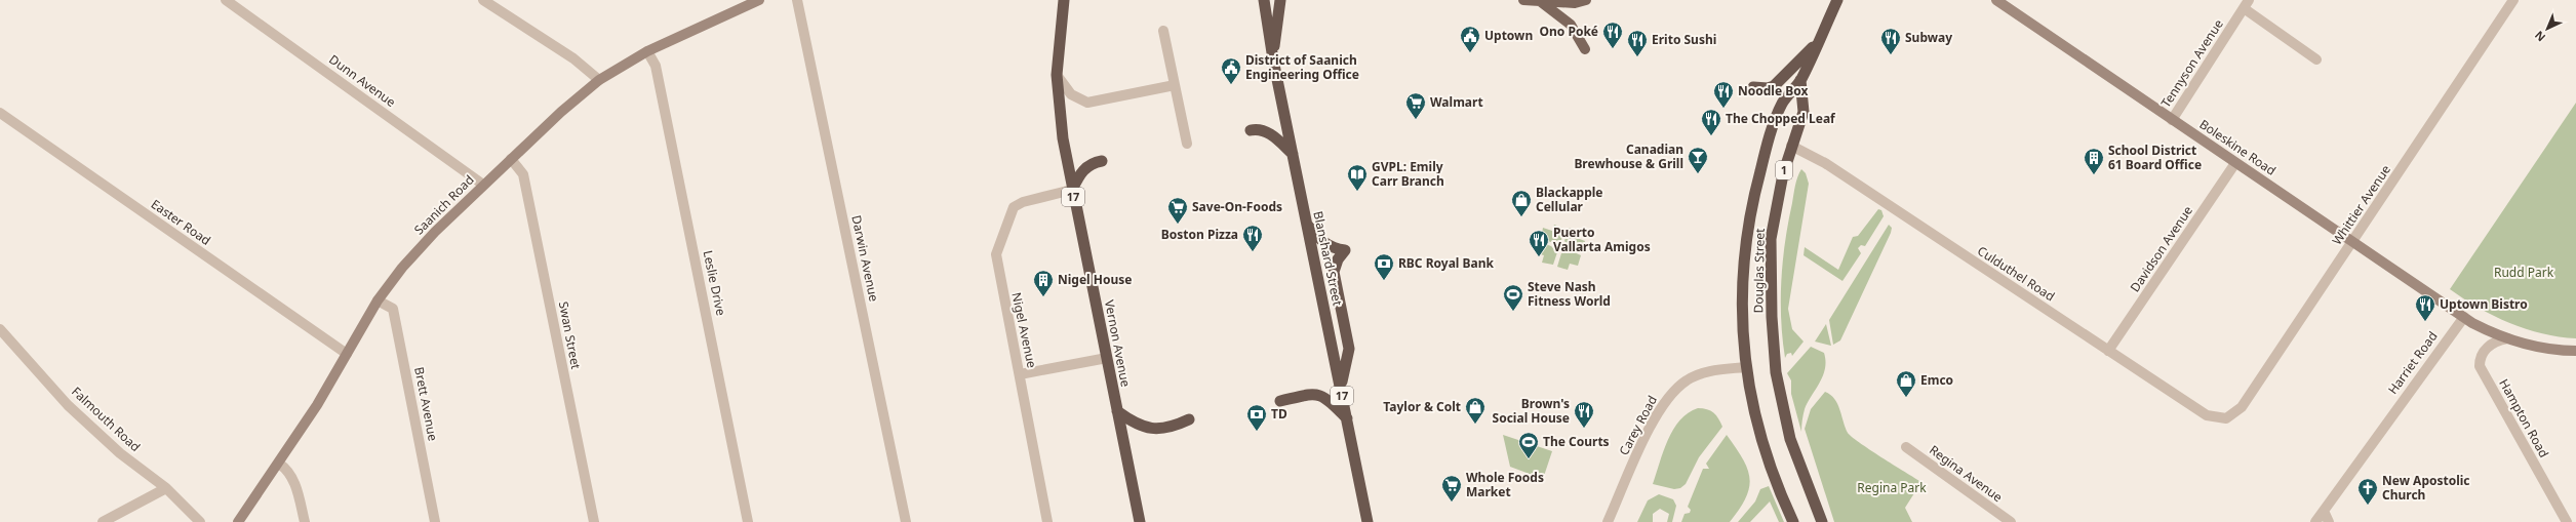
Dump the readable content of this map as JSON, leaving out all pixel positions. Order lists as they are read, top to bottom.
{
  "streets": {
    "highway": [
      "1",
      "17",
      "Blanshard Street",
      "Douglas Street",
      "Vernon Avenue"
    ],
    "main road": ["Boleskine Road", "Saanich Road"],
    "street": [
      "Tennyson Avenue",
      "Dunn Avenue",
      "Whittier Avenue",
      "Easter Road",
      "Davidson Avenue",
      "Darwin Avenue",
      "Culduthel Road",
      "Leslie Drive",
      "Nigel Avenue",
      "Swan Street",
      "Harriet Road",
      "Brett Avenue",
      "Hampton Road",
      "Falmouth Road",
      "Carey Road",
      "Regina Avenue"
    ]
  },
  "crossings": [
    ["Tennyson Avenue", "Boleskine Road"],
    ["Dunn Avenue", "Saanich Road"],
    ["Boleskine Road", "Whittier Avenue"],
    ["Boleskine Road", "Davidson Avenue"],
    ["Boleskine Road", "Harriet Road"],
    ["Saanich Road", "Easter Road"],
    ["Saanich Road", "Leslie Drive"],
    ["Saanich Road", "Swan Street"],
    ["Saanich Road", "Brett Avenue"],
    ["Whittier Avenue", "Culduthel Road"],
    ["Davidson Avenue", "Culduthel Road"],
    ["Douglas Street", "Culduthel Road"],
    ["Douglas Street", "Carey Road"],
    ["Nigel Avenue", "Vernon Avenue"]
  ],
  "parks": ["Rudd Park", "Regina Park"],
  "places": {
    "restaurant": [
      "Ono Poké",
      "Subway",
      "Erito Sushi",
      "Noodle Box",
      "The Chopped Leaf",
      "Boston Pizza",
      "Puerto Vallarta Amigos",
      "Uptown Bistro",
      "Brown's Social House"
    ],
    "public building": ["Uptown", "District of Saanich Engineering Office"],
    "supermarket": ["Walmart", "Save-On-Foods", "Whole Foods Market"],
    "bar": ["Canadian Brewhouse & Grill"],
    "building": ["School District 61 Board Office", "Nigel House"],
    "library": ["GVPL: Emily Carr Branch"],
    "shop": ["Blackapple Cellular", "Emco", "Taylor & Colt"],
    "bank": ["RBC Royal Bank", "TD"],
    "sports": ["Steve Nash Fitness World", "The Courts"],
    "church": ["New Apostolic Church"]
  },
  "north": "bottom left"
}
